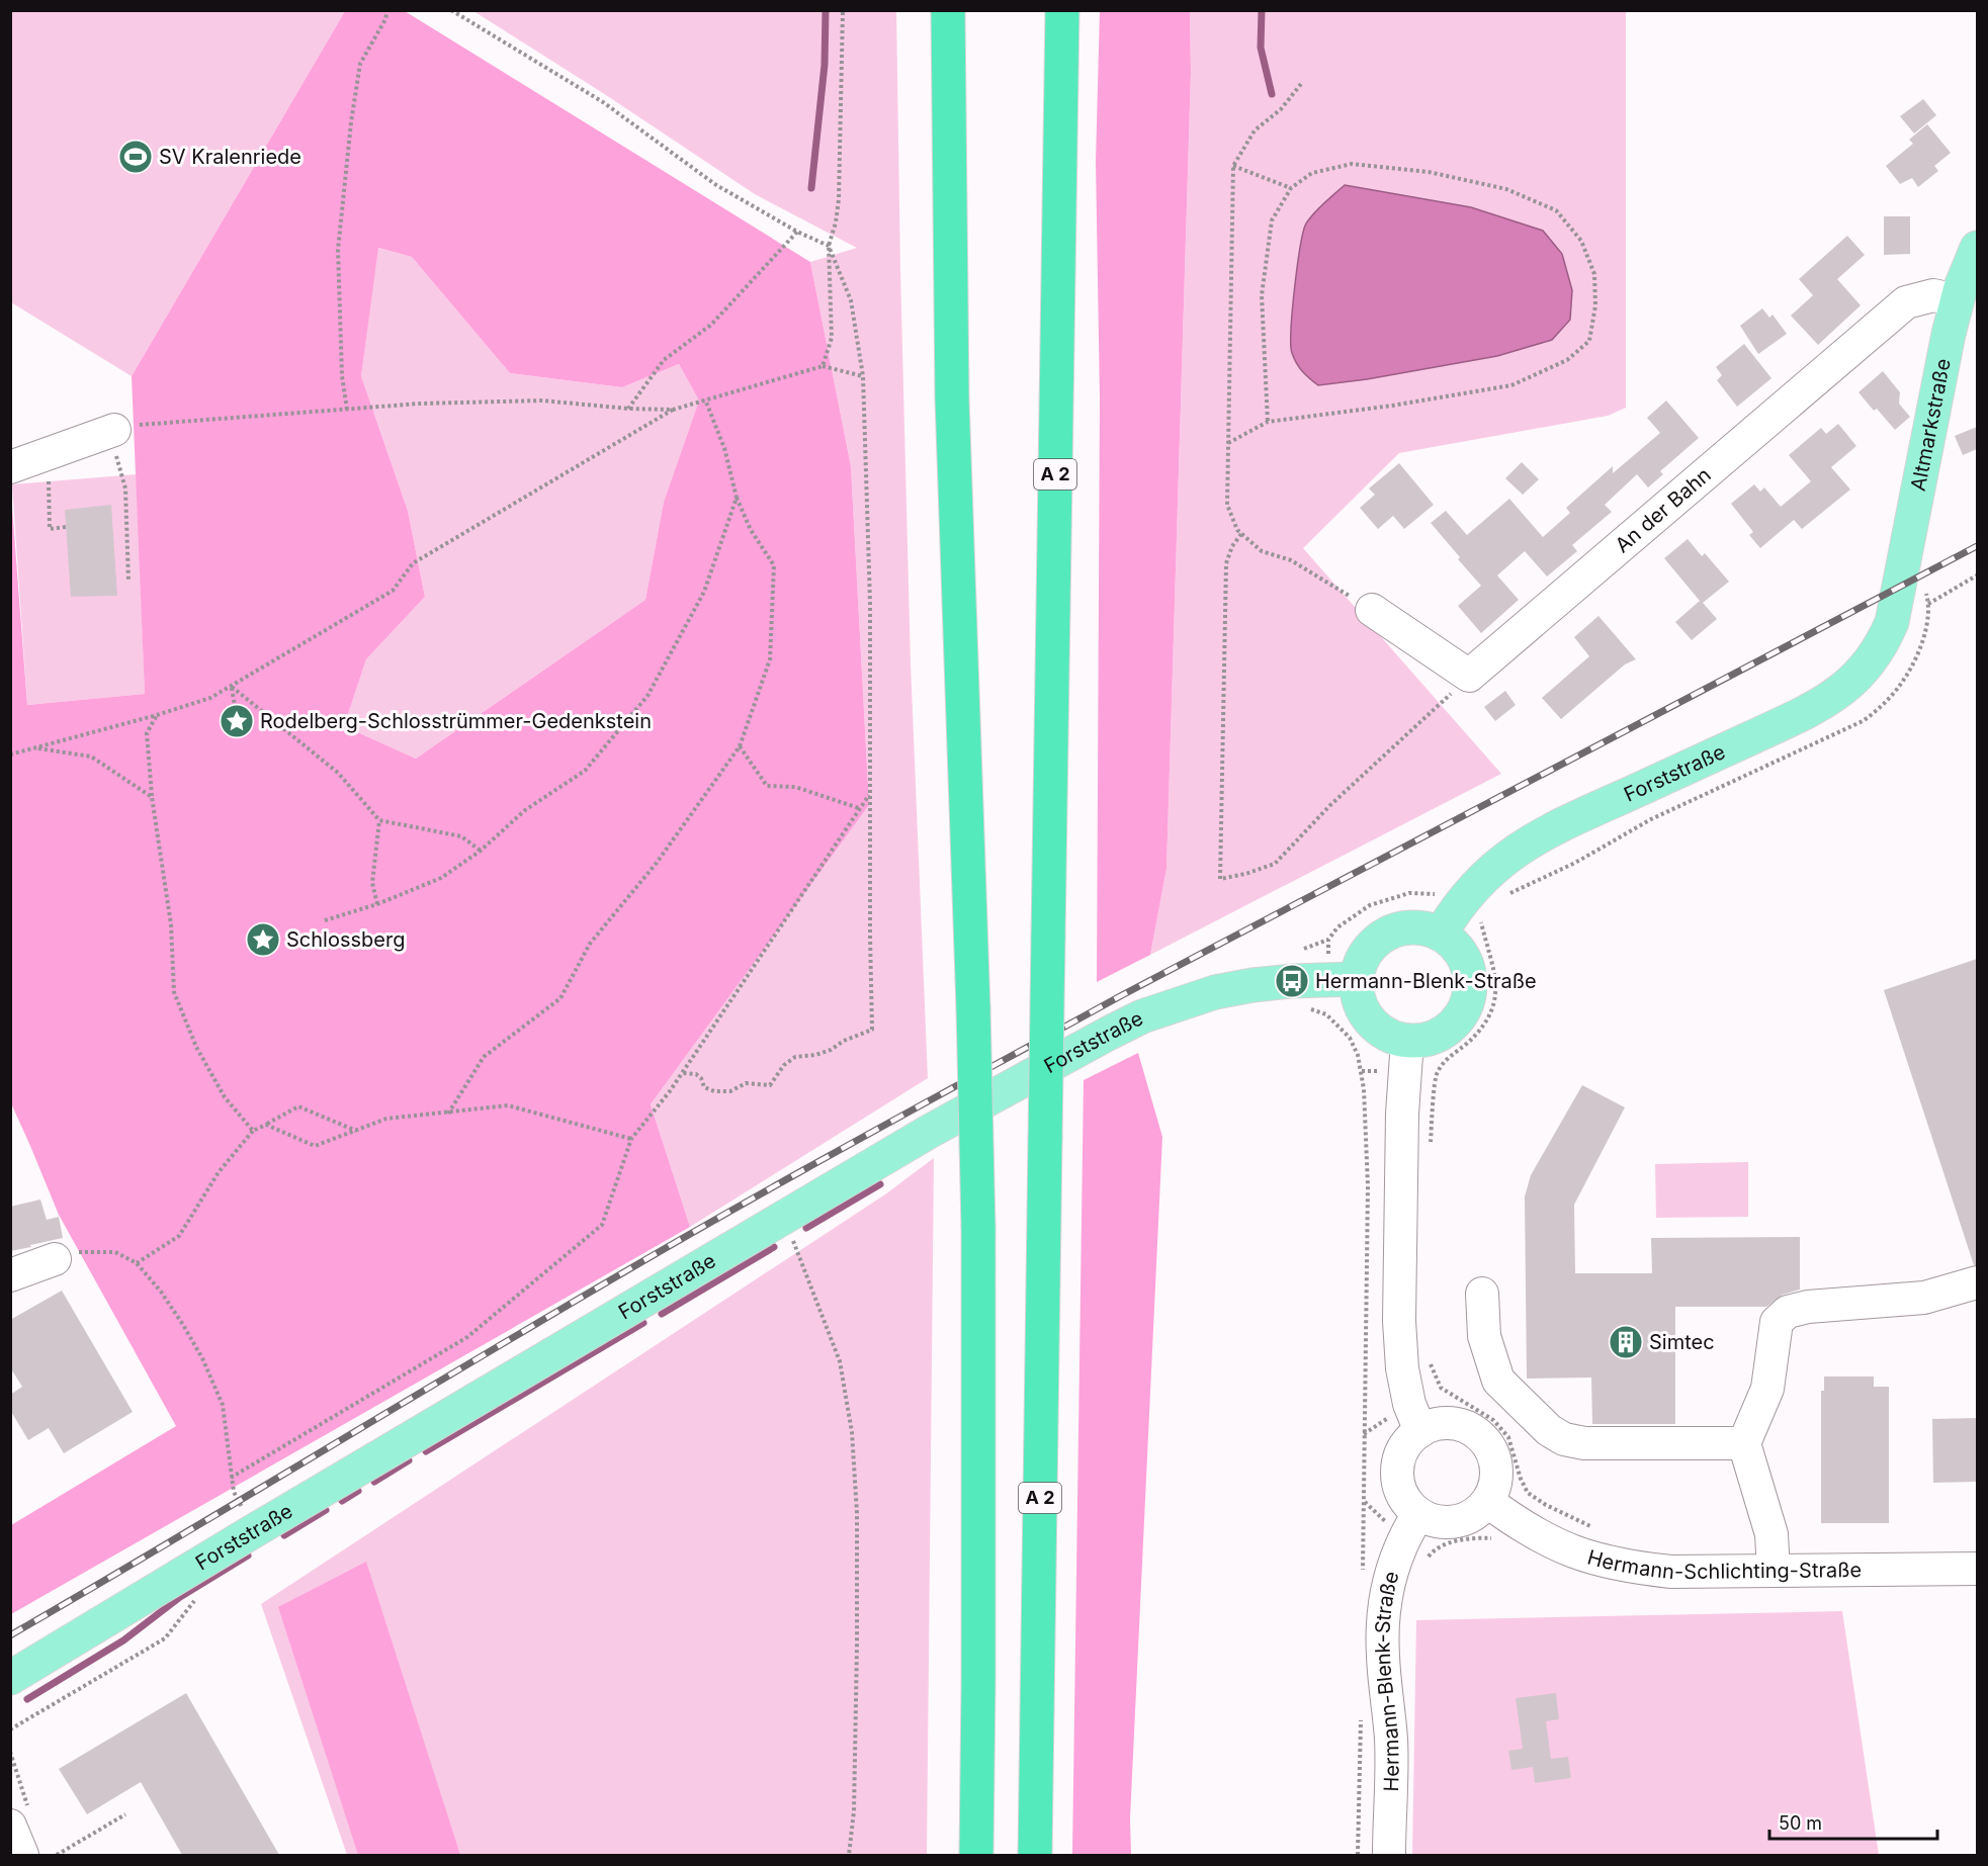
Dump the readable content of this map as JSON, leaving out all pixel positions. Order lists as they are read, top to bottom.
{
  "streets": {
    "highway": ["A 2"],
    "main road": ["Altmarkstraße", "Forststraße"],
    "street": ["An der Bahn", "Hermann-Schlichting-Straße", "Hermann-Blenk-Straße"]
  },
  "crossings": [
    ["Altmarkstraße", "An der Bahn"],
    ["Altmarkstraße", "Forststraße"],
    ["Hermann-Schlichting-Straße", "Hermann-Blenk-Straße"]
  ],
  "places": {
    "sports": ["SV Kralenriede"],
    "place": ["Rodelberg-Schlosstrümmer-Gedenkstein", "Schlossberg"],
    "bus stop": ["Hermann-Blenk-Straße"],
    "building": ["Simtec"]
  },
  "scale_bar": "50 m"
}
